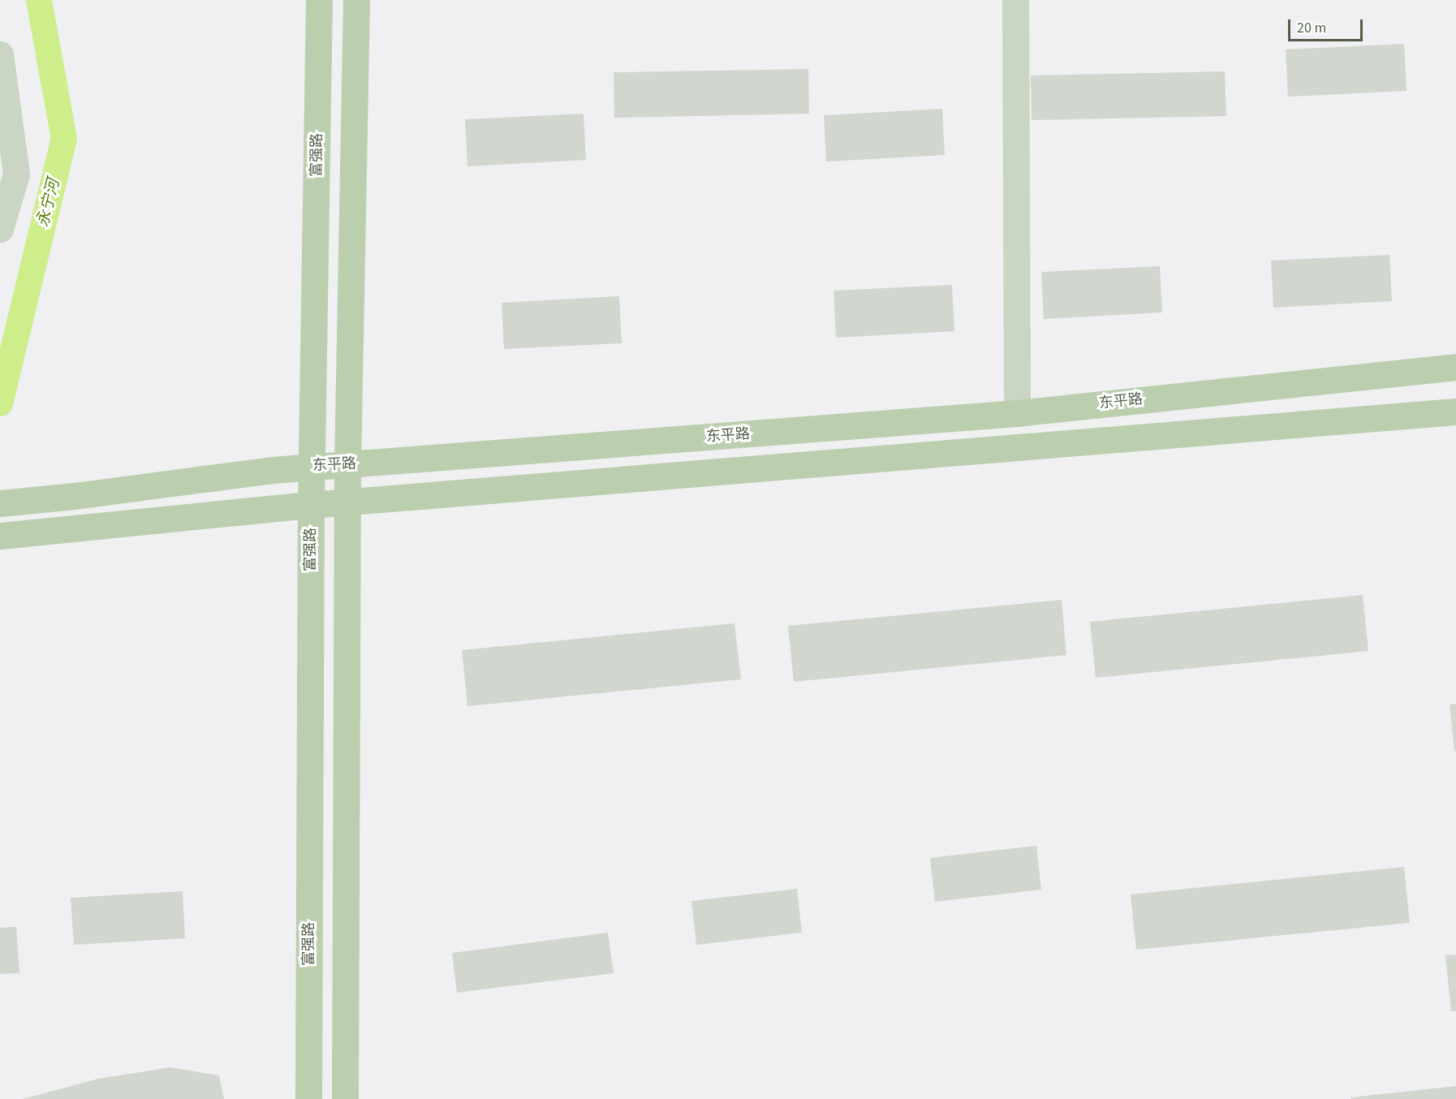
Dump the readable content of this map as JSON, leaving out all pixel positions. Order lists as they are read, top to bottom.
{
  "streets": {
    "main road": ["富强路", "东平路"]
  },
  "crossings": [
    ["富强路", "东平路"]
  ],
  "water": ["永宁河"],
  "scale_bar": "20 m"
}
